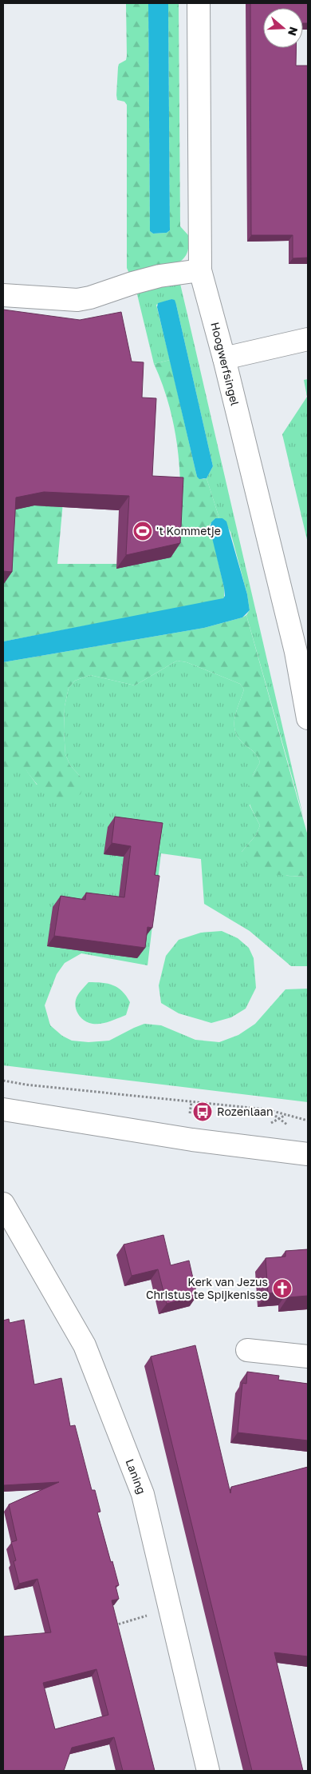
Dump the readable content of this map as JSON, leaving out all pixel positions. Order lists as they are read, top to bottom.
{
  "streets": {
    "street": ["Hoogwerfsingel", "Laning"]
  },
  "places": {
    "sports": ["'t Kommetje"],
    "bus stop": ["Rozenlaan"],
    "church": ["Kerk van Jezus Christus te Spijkenisse"]
  },
  "north": "right"
}
